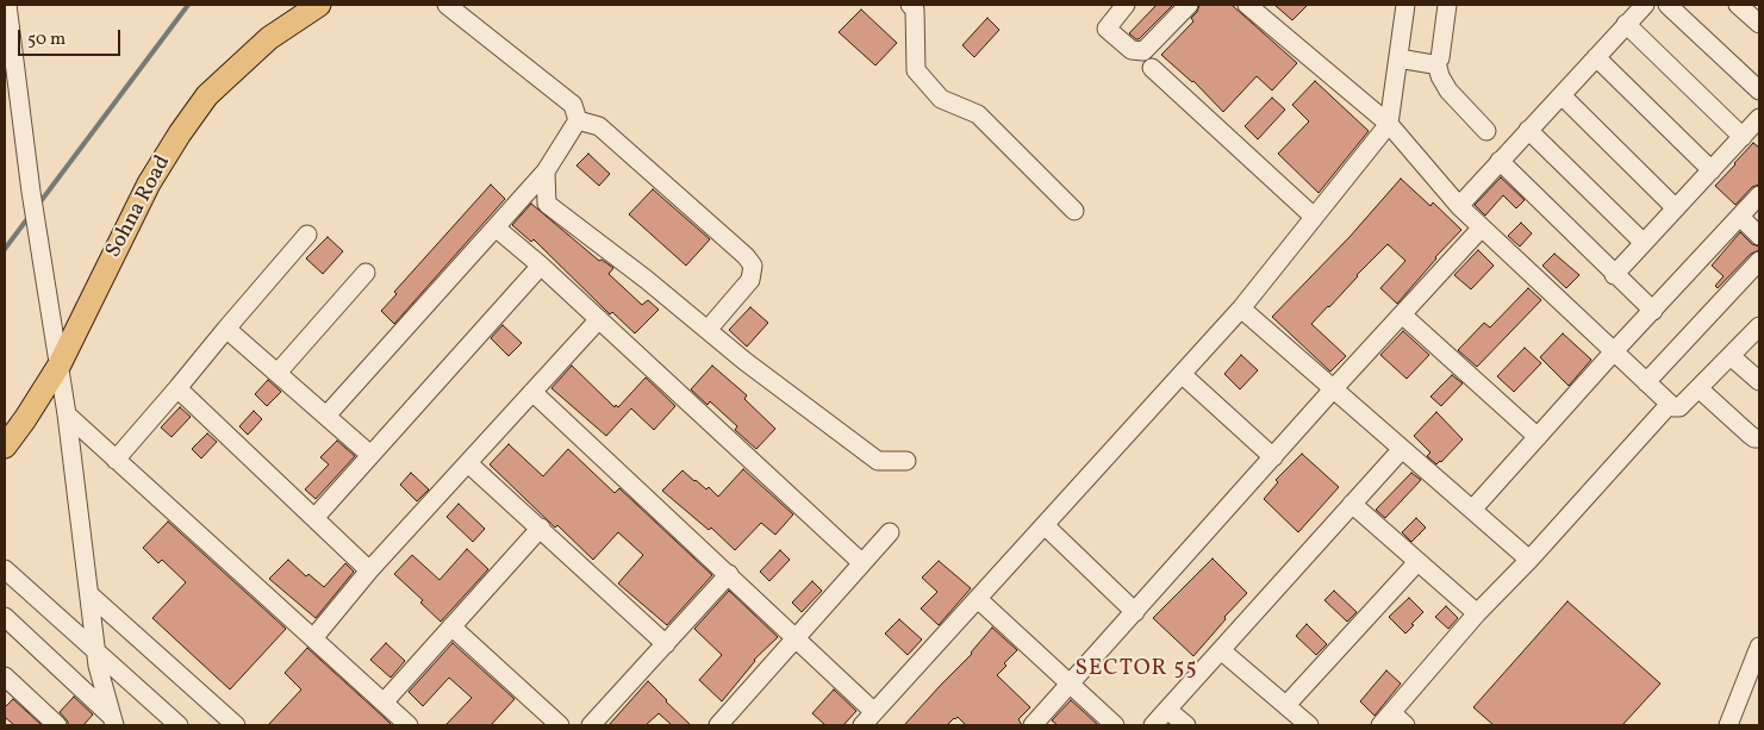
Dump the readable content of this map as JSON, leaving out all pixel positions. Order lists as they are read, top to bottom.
{
  "streets": {
    "main road": ["Sohna Road"]
  },
  "districts": ["SECTOR 55"],
  "scale_bar": "50 m"
}
